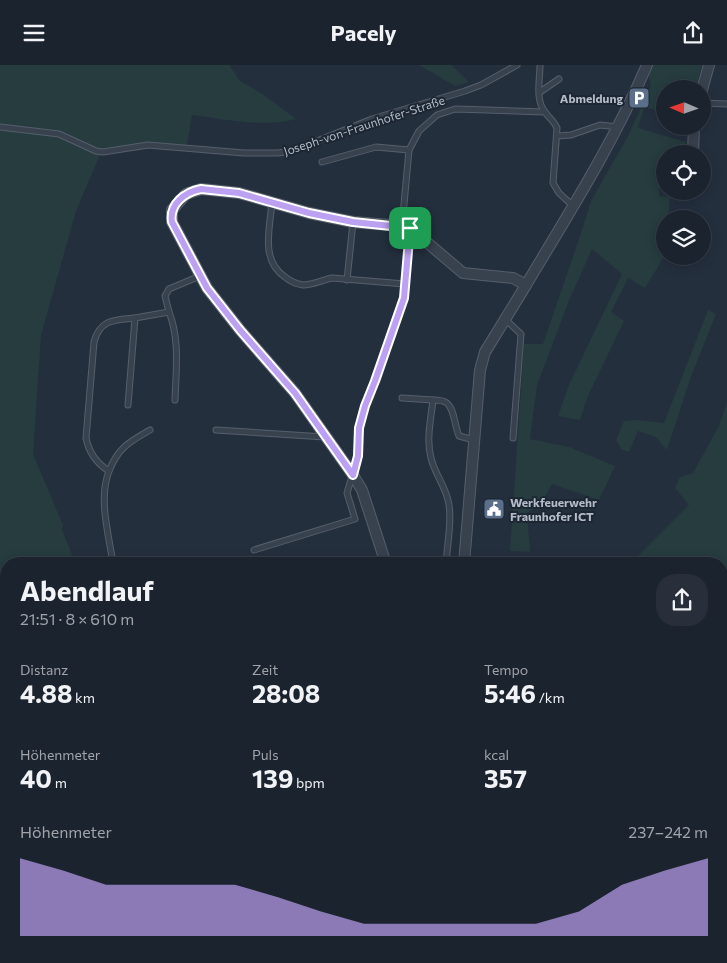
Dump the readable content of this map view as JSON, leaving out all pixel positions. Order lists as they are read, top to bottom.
{
  "streets": {
    "lane": ["Joseph-von-Fraunhofer-Straße"]
  },
  "places": {
    "parking": ["Abmeldung"],
    "public building": ["Werkfeuerwehr Fraunhofer ICT"]
  },
  "north": "left",
  "page": {
    "header": "Pacely",
    "heading": ["Abendlauf", "21:51 · 8 × 610 m"],
    "stats": [
      ["Distanz", "4.88 km"],
      ["Zeit", "28:08"],
      ["Tempo", "5:46 /km"],
      ["Höhenmeter", "40 m"],
      ["Puls", "139 bpm"],
      ["kcal", "357"]
    ],
    "chart": ["Höhenmeter", "237–242 m"]
  }
}
